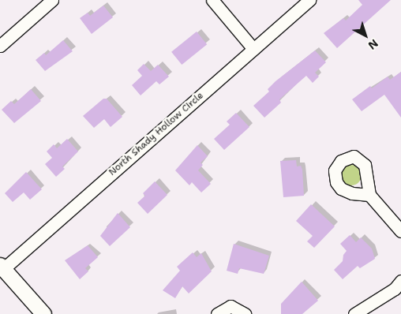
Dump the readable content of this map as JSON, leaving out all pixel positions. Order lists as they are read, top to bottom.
{
  "streets": {
    "street": ["North Shady Hollow Circle"]
  },
  "north": "bottom right"
}
